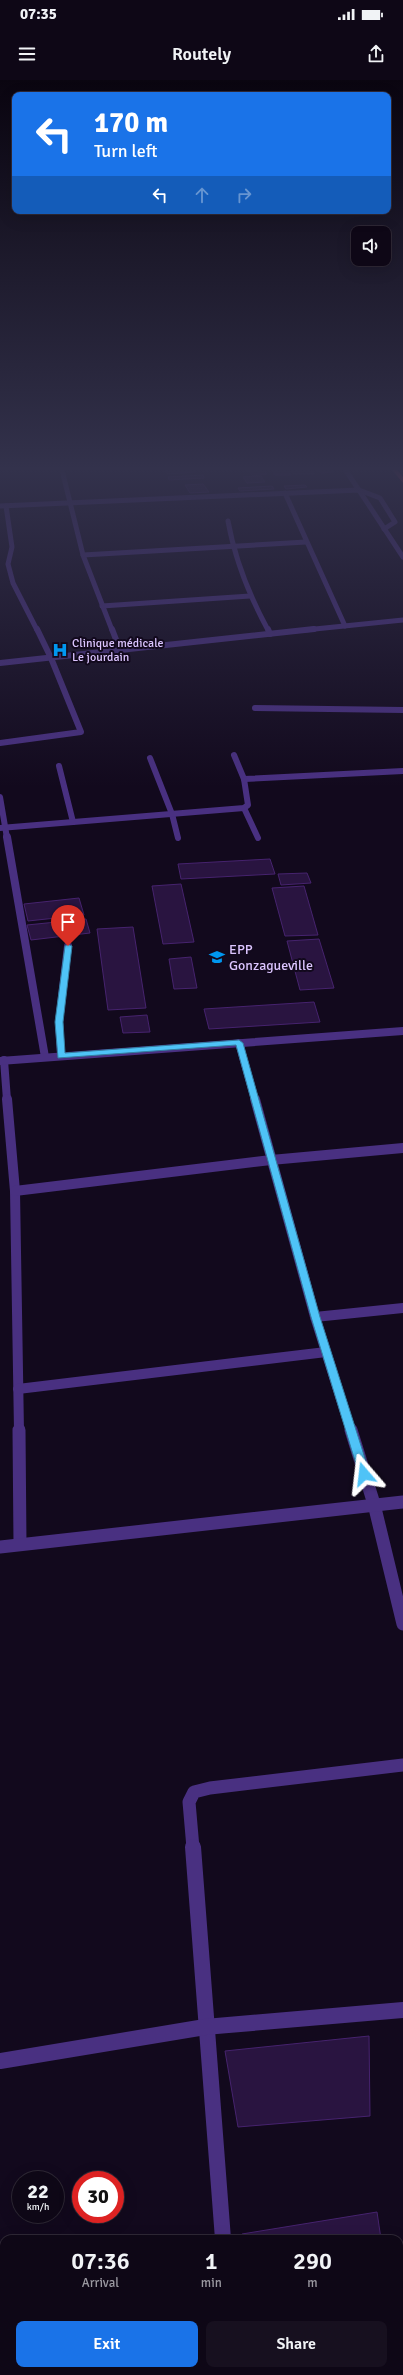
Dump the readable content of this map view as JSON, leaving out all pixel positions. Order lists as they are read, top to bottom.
{
  "places": {
    "hospital": ["Clinique médicale Le jourdain"],
    "school or university": ["EPP Gonzagueville"]
  },
  "page": {
    "status": "07:35",
    "header": "Routely",
    "turn": ["170 m", "Turn left"],
    "speed": "22 km/h",
    "limit": "30",
    "eta": [
      "07:36",
      "Arrival",
      "1",
      "min",
      "290",
      "m"
    ],
    "buttons": ["Exit", "Share"]
  }
}
